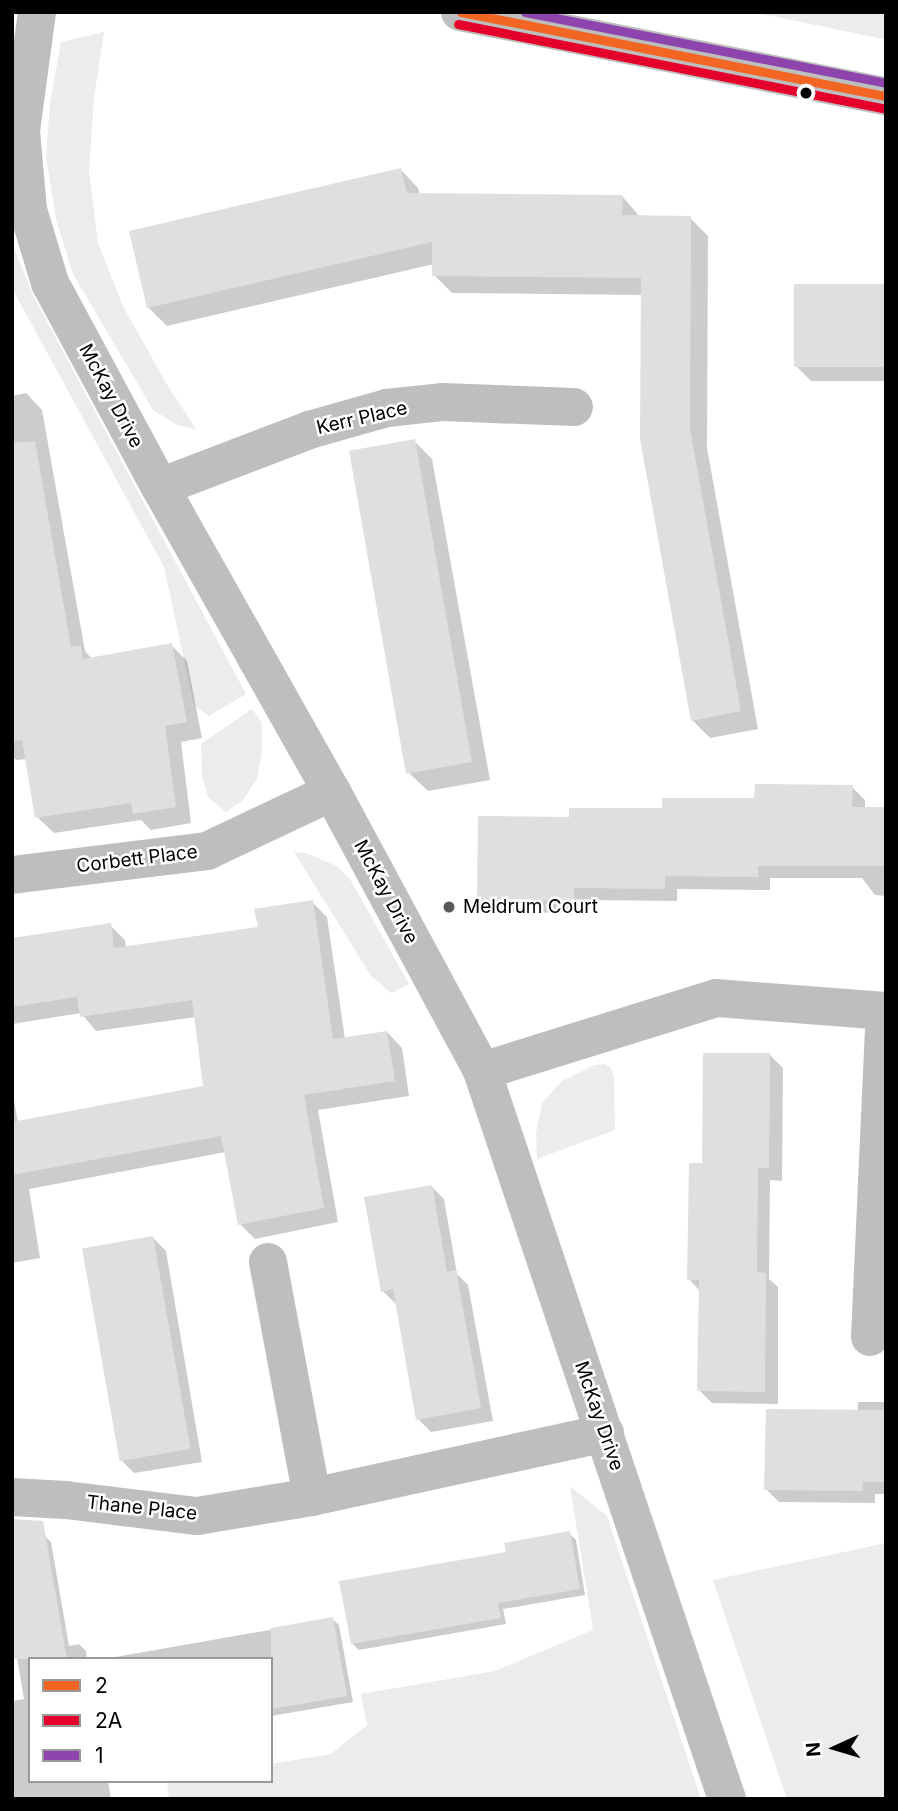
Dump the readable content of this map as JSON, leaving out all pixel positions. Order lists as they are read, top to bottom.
{
  "streets": {
    "street": [
      "McKay Drive",
      "Kerr Place",
      "Corbett Place",
      "Thane Place"
    ]
  },
  "crossings": [
    ["McKay Drive", "Kerr Place"],
    ["McKay Drive", "Corbett Place"],
    ["McKay Drive", "Thane Place"]
  ],
  "places": ["Meldrum Court"],
  "lines": ["transit line 2", "transit line 1", "transit line 2A"],
  "legend": ["2", "2A", "1"],
  "north": "left"
}
